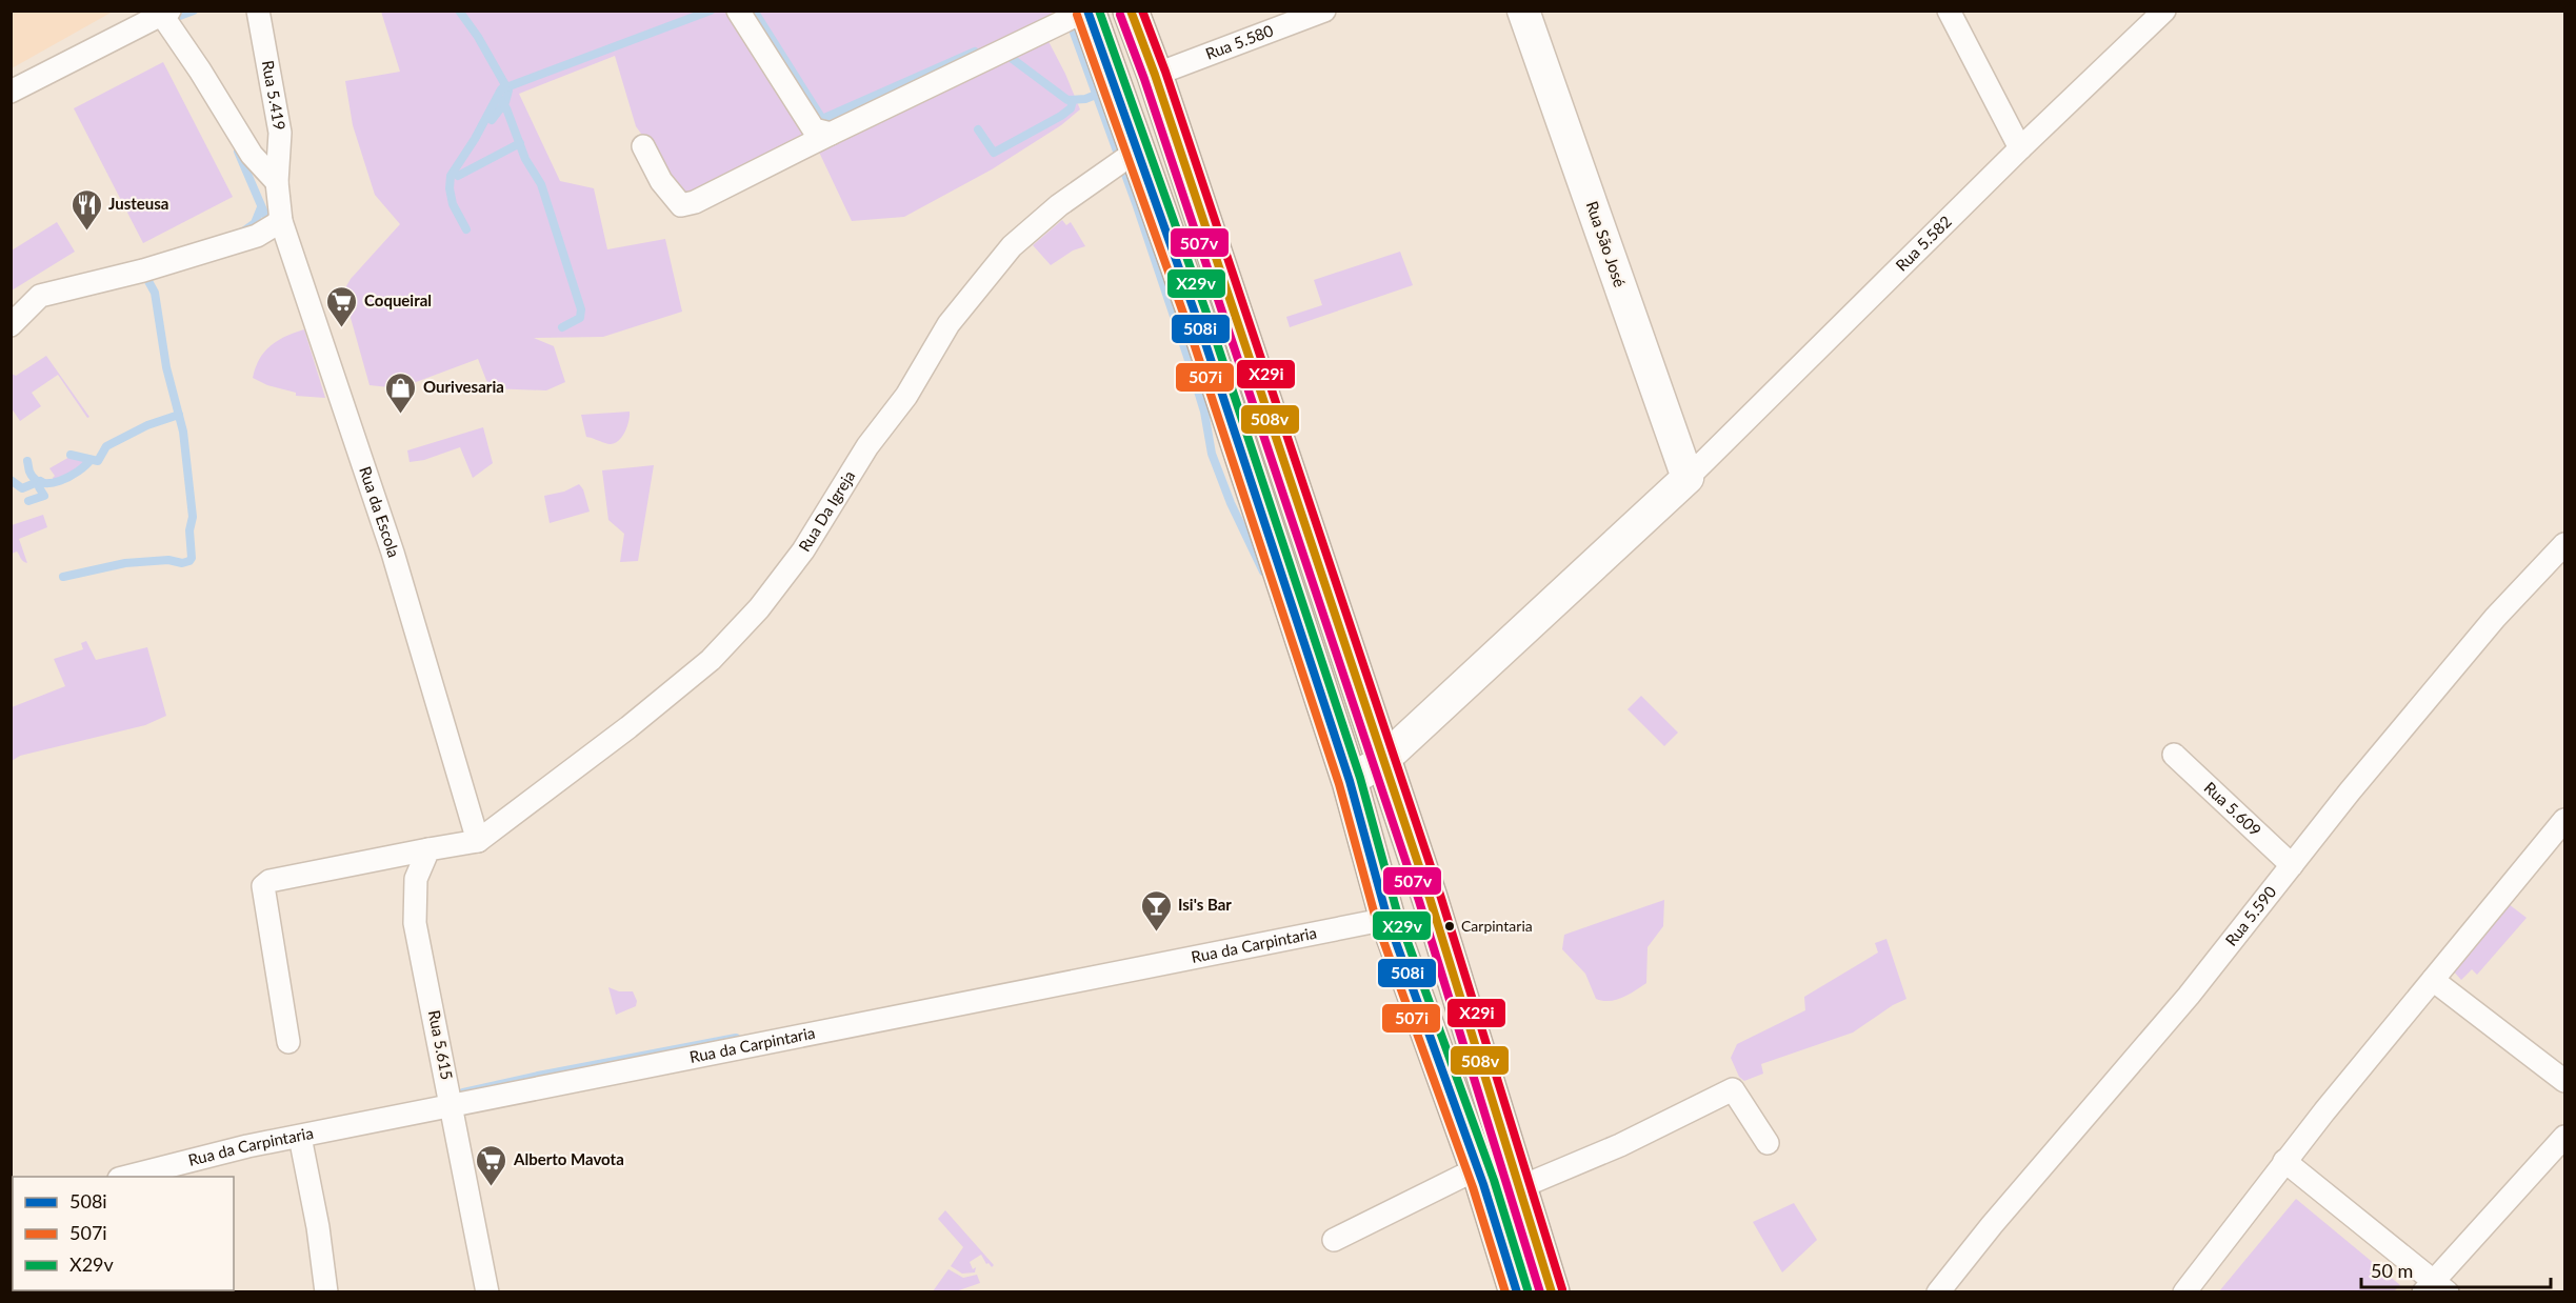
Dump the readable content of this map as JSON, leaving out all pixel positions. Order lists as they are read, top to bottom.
{
  "streets": {
    "street": [
      "Rua 5.580",
      "Rua 5.419",
      "Rua 5.582",
      "Rua São José",
      "Rua da Escola",
      "Rua Da Igreja",
      "Rua 5.609",
      "Rua 5.590",
      "Rua da Carpintaria",
      "Rua 5.615"
    ]
  },
  "crossings": [
    ["Rua 5.419", "Rua da Escola"],
    ["Rua 5.582", "Rua São José"],
    ["Rua da Escola", "Rua Da Igreja"],
    ["Rua 5.609", "Rua 5.590"],
    ["Rua da Carpintaria", "Rua 5.615"]
  ],
  "places": {
    "restaurant": ["Justeusa"],
    "supermarket": ["Coqueiral", "Alberto Mavota"],
    "shop": ["Ourivesaria"],
    "other": ["Carpintaria"],
    "bar": ["Isi's Bar"]
  },
  "lines": [
    "transit line 508i",
    "transit line X29v",
    "transit line 508v",
    "transit line X29i",
    "transit line 507i",
    "transit line 507v"
  ],
  "legend": ["508i", "507i", "X29v"],
  "scale_bar": "50 m"
}
